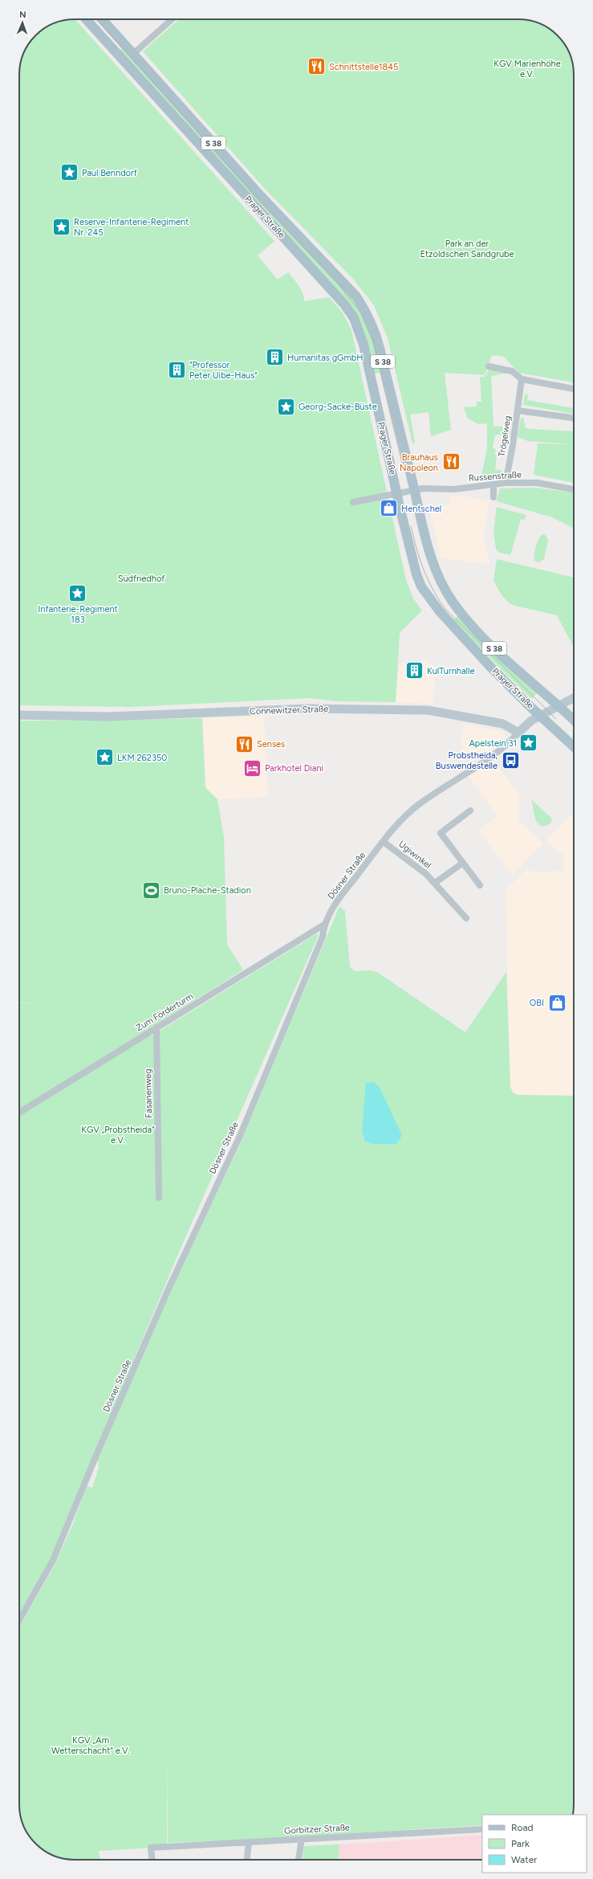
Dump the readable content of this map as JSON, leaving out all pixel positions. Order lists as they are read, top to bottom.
{
  "streets": {
    "main road": ["S 38", "Prager Straße"],
    "street": [
      "Trögelweg",
      "Russenstraße",
      "Connewitzer Straße",
      "Ugiwinkel",
      "Dösner Straße",
      "Zum Förderturm",
      "Fasanenweg",
      "Gorbitzer Straße"
    ]
  },
  "crossings": [
    ["Prager Straße", "Russenstraße"],
    ["Trögelweg", "Russenstraße"],
    ["Connewitzer Straße", "Dösner Straße"],
    ["Ugiwinkel", "Dösner Straße"],
    ["Dösner Straße", "Zum Förderturm"],
    ["Zum Förderturm", "Fasanenweg"]
  ],
  "parks": [
    "KGV Marienhöhe e.V.",
    "Park an der Etzoldschen Sandgrube",
    "Südfriedhof",
    "KGV „Probstheida“ e.V.",
    "KGV „Am Wetterschacht“ e.V."
  ],
  "places": {
    "restaurant": ["Schnittstelle1845", "Brauhaus Napoleon", "Senses"],
    "place": [
      "Paul Benndorf",
      "Reserve-Infanterie-Regiment Nr. 245",
      "Georg-Sacke-Büste",
      "Infanterie-Regiment 183",
      "Apelstein 31",
      "LKM 262350"
    ],
    "building": ["Humanitas gGmbH", "\"Professor Peter Uibe-Haus\"", "KulTurnhalle"],
    "shop": ["Hentschel", "OBI"],
    "bus stop": ["Probstheida, Buswendestelle"],
    "hotel": ["Parkhotel Diani"],
    "sports": ["Bruno-Plache-Stadion"]
  },
  "legend": ["Road", "Park", "Water"],
  "north": "top"
}
